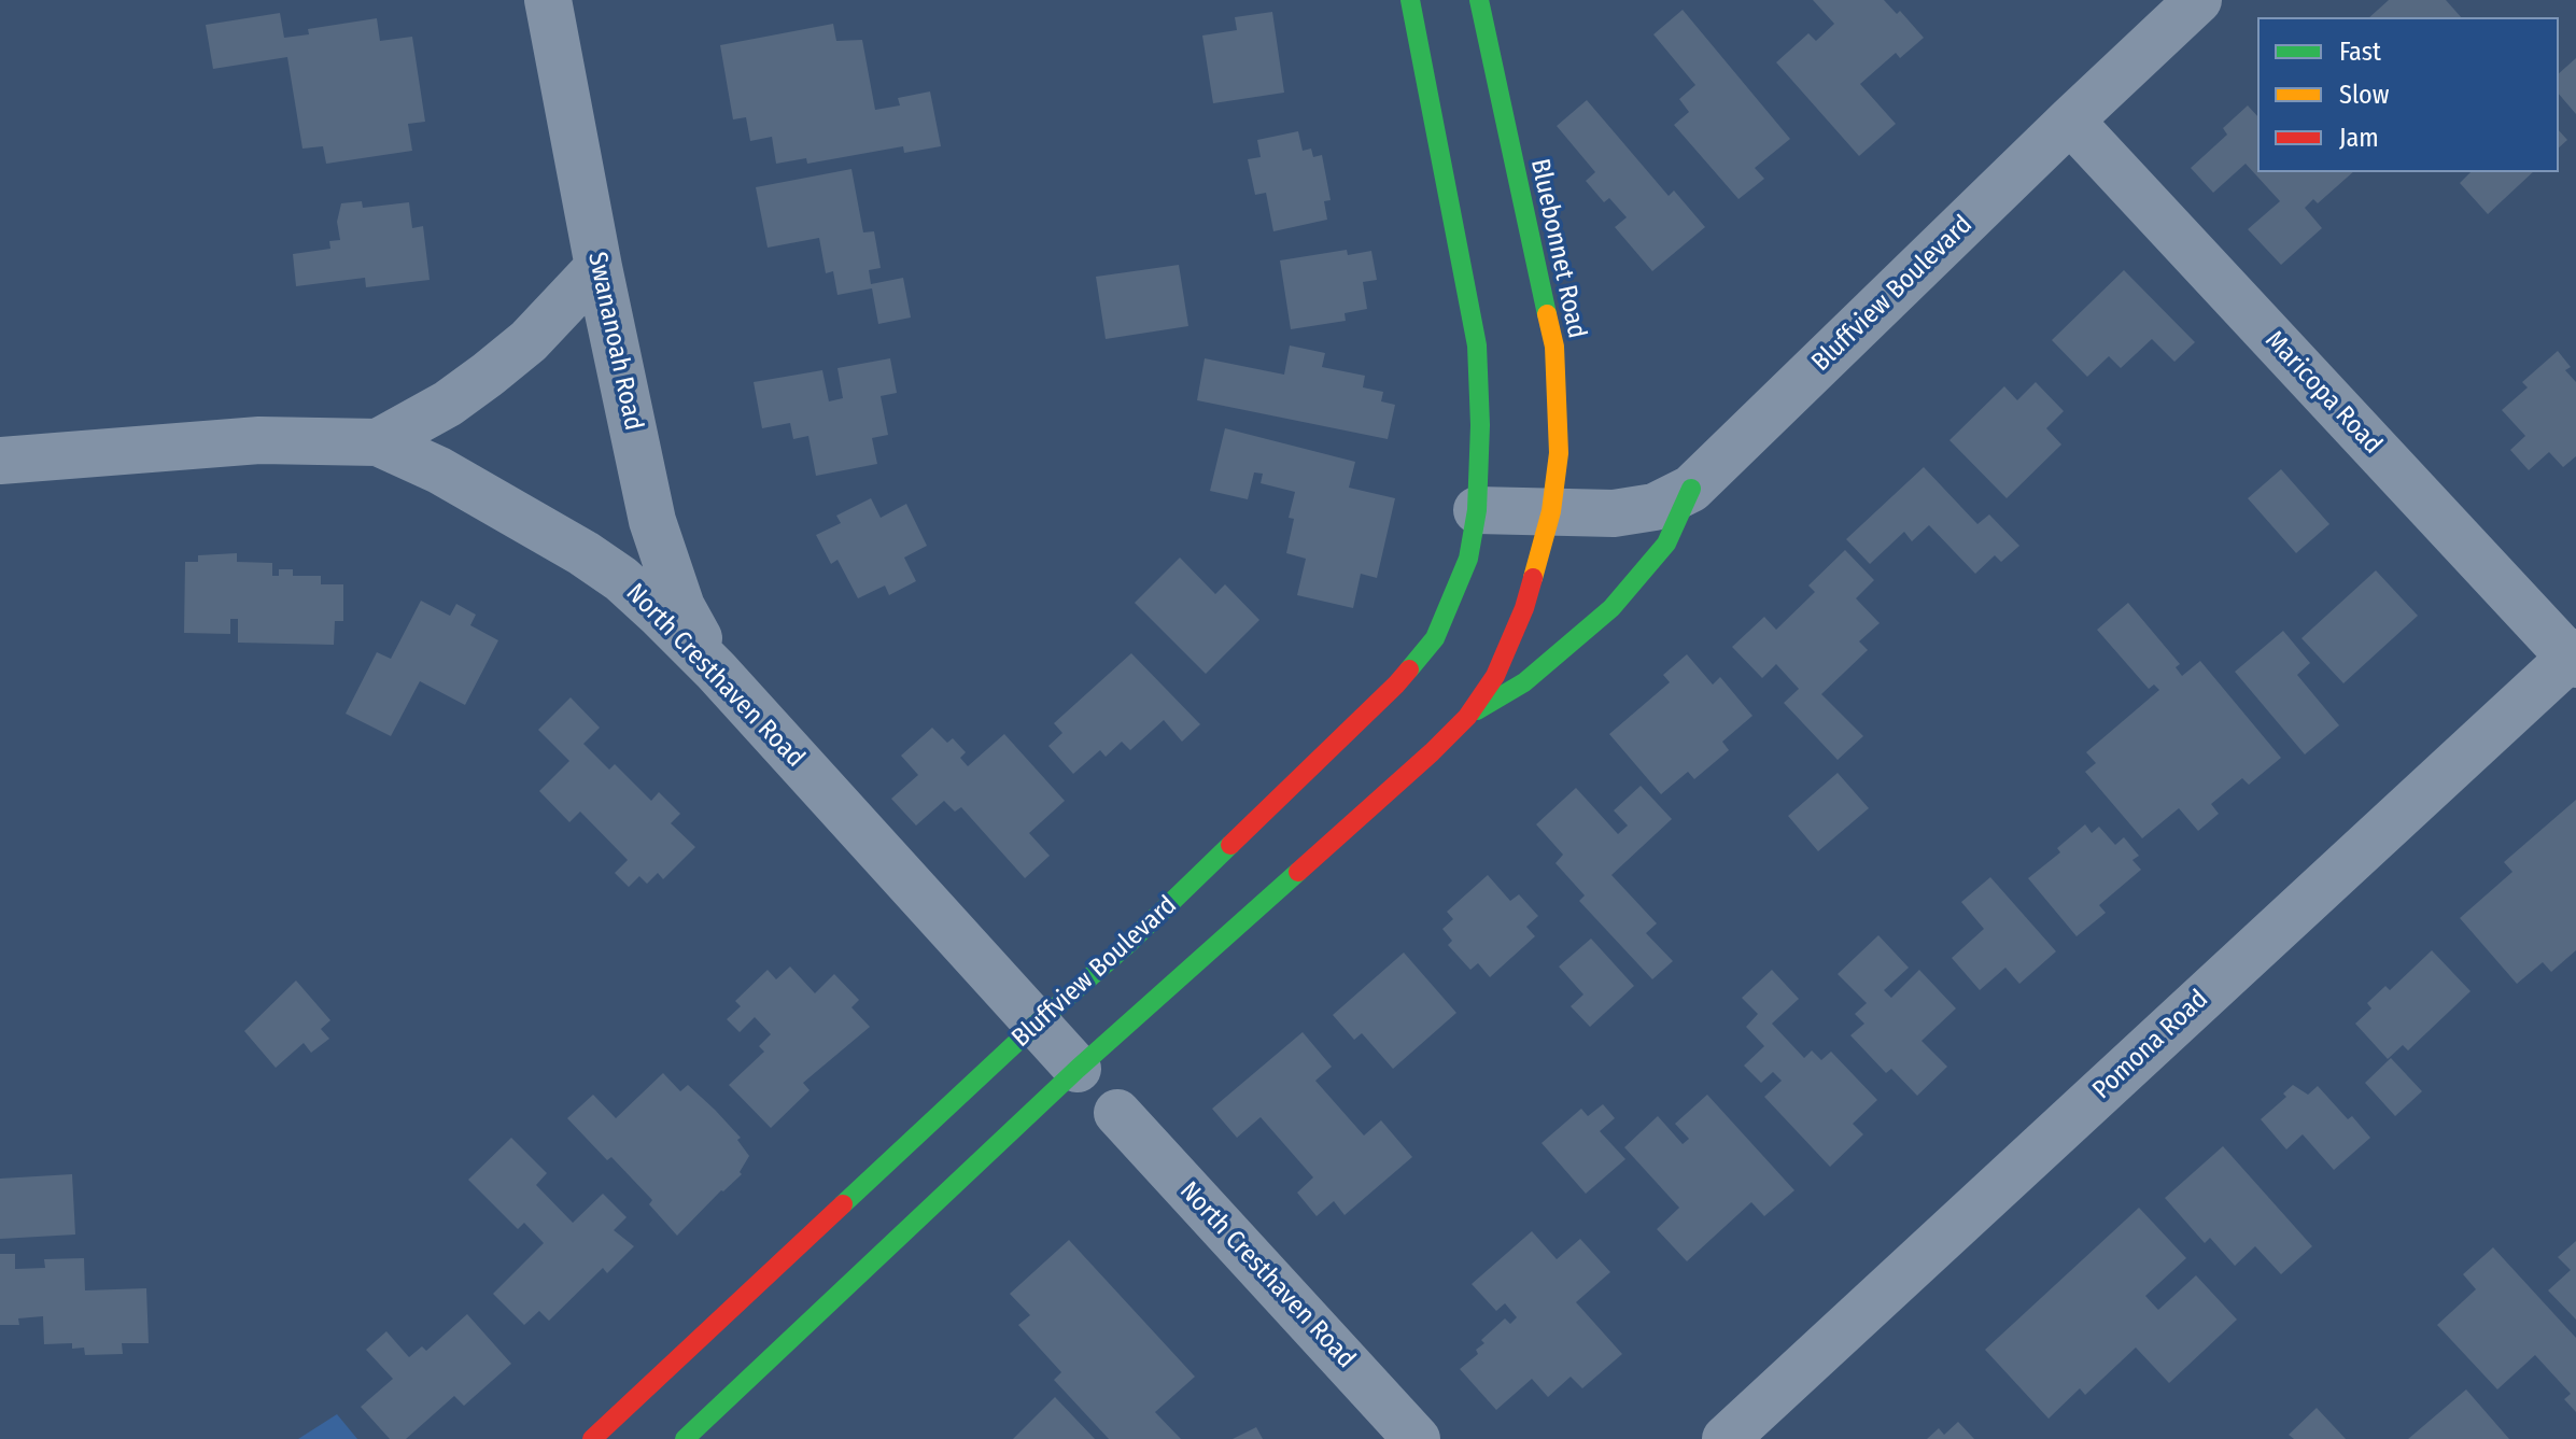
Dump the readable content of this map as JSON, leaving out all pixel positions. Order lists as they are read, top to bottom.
{
  "streets": {
    "main road": ["Bluebonnet Road", "Bluffview Boulevard"],
    "street": [
      "Swananoah Road",
      "Maricopa Road",
      "North Cresthaven Road",
      "Pomona Road"
    ]
  },
  "crossings": [
    ["Bluebonnet Road", "Bluffview Boulevard"],
    ["Bluffview Boulevard", "Maricopa Road"],
    ["Bluffview Boulevard", "North Cresthaven Road"],
    ["Swananoah Road", "North Cresthaven Road"],
    ["Maricopa Road", "Pomona Road"]
  ],
  "legend": ["Fast", "Slow", "Jam"]
}
